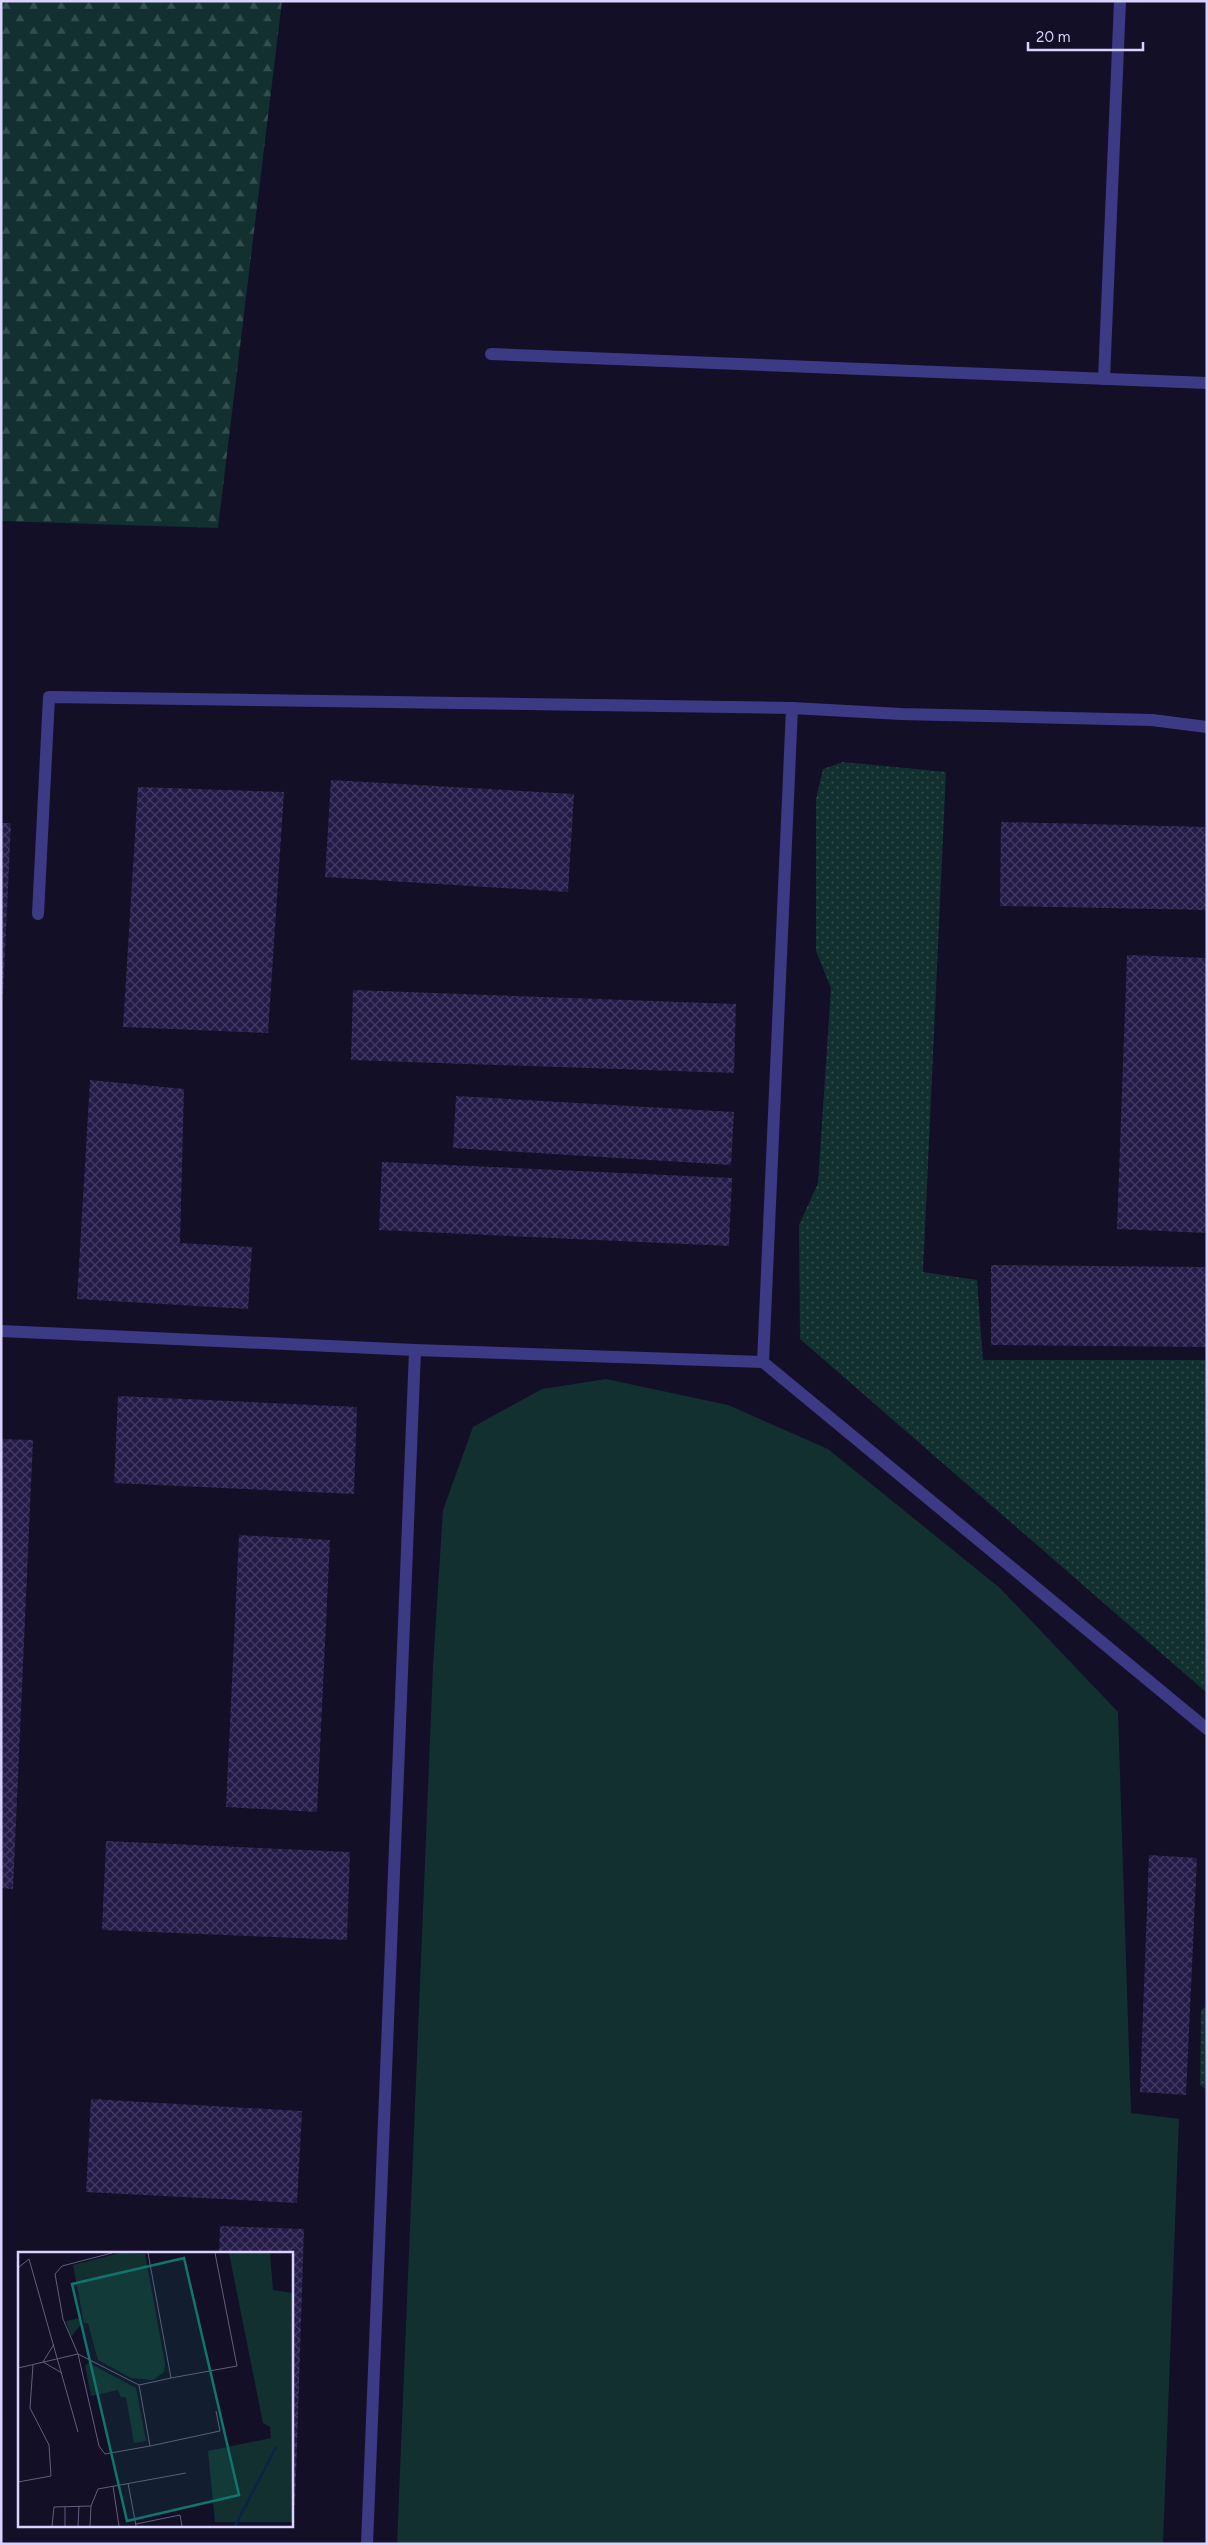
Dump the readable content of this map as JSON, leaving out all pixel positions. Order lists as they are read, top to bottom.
{
  "scale_bar": "20 m"
}
